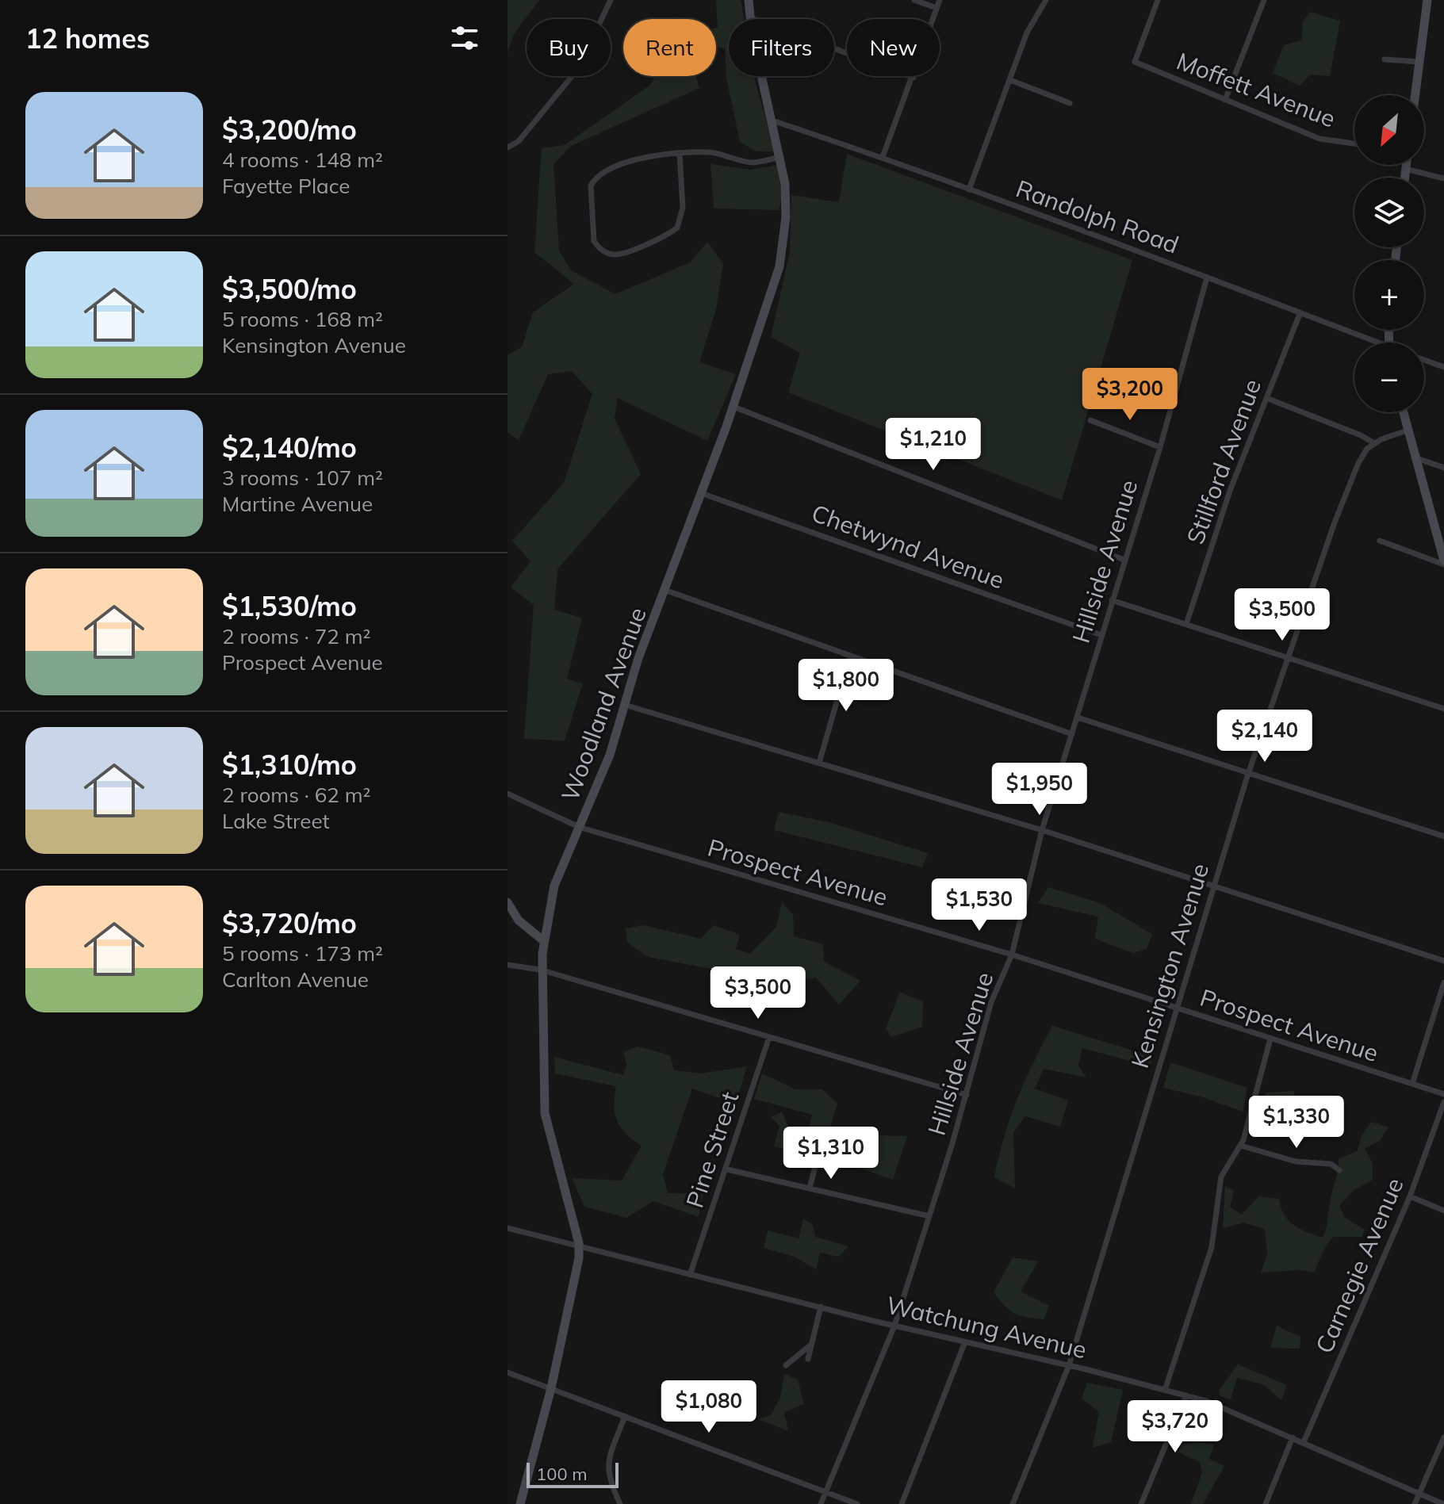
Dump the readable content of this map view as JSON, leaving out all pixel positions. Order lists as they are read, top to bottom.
{
  "streets": {
    "street": [
      "Moffett Avenue",
      "Randolph Road",
      "Stillford Avenue",
      "Chetwynd Avenue",
      "Hillside Avenue",
      "Woodland Avenue",
      "Prospect Avenue",
      "Kensington Avenue",
      "Pine Street",
      "Carnegie Avenue",
      "Watchung Avenue"
    ]
  },
  "crossings": [
    ["Randolph Road", "Stillford Avenue"],
    ["Randolph Road", "Hillside Avenue"],
    ["Randolph Road", "Woodland Avenue"],
    ["Chetwynd Avenue", "Hillside Avenue"],
    ["Chetwynd Avenue", "Woodland Avenue"],
    ["Hillside Avenue", "Prospect Avenue"],
    ["Hillside Avenue", "Watchung Avenue"],
    ["Woodland Avenue", "Prospect Avenue"],
    ["Woodland Avenue", "Watchung Avenue"],
    ["Prospect Avenue", "Kensington Avenue"],
    ["Kensington Avenue", "Watchung Avenue"],
    ["Pine Street", "Watchung Avenue"],
    ["Carnegie Avenue", "Watchung Avenue"]
  ],
  "scale_bar": "100 m",
  "north": "bottom left",
  "page": {
    "heading": "12 homes",
    "chip": [
      "Buy",
      "Rent",
      "Filters",
      "New"
    ],
    "list": [
      {
        "name": "$3,200/mo",
        "note": "4 rooms · 148 m² · Fayette Place"
      },
      {
        "name": "$3,500/mo",
        "note": "5 rooms · 168 m² · Kensington Avenue"
      },
      {
        "name": "$2,140/mo",
        "note": "3 rooms · 107 m² · Martine Avenue"
      },
      {
        "name": "$1,530/mo",
        "note": "2 rooms · 72 m² · Prospect Avenue"
      },
      {
        "name": "$1,310/mo",
        "note": "2 rooms · 62 m² · Lake Street"
      },
      {
        "name": "$3,720/mo",
        "note": "5 rooms · 173 m² · Carlton Avenue"
      }
    ],
    "map_buttons": ["+", "−"],
    "price": [
      "$3,200",
      "$1,210",
      "$3,500",
      "$1,800",
      "$2,140",
      "$1,950",
      "$1,530",
      "$3,500",
      "$1,330",
      "$1,310",
      "$1,080",
      "$3,720"
    ],
    "scale": "100 m"
  }
}
